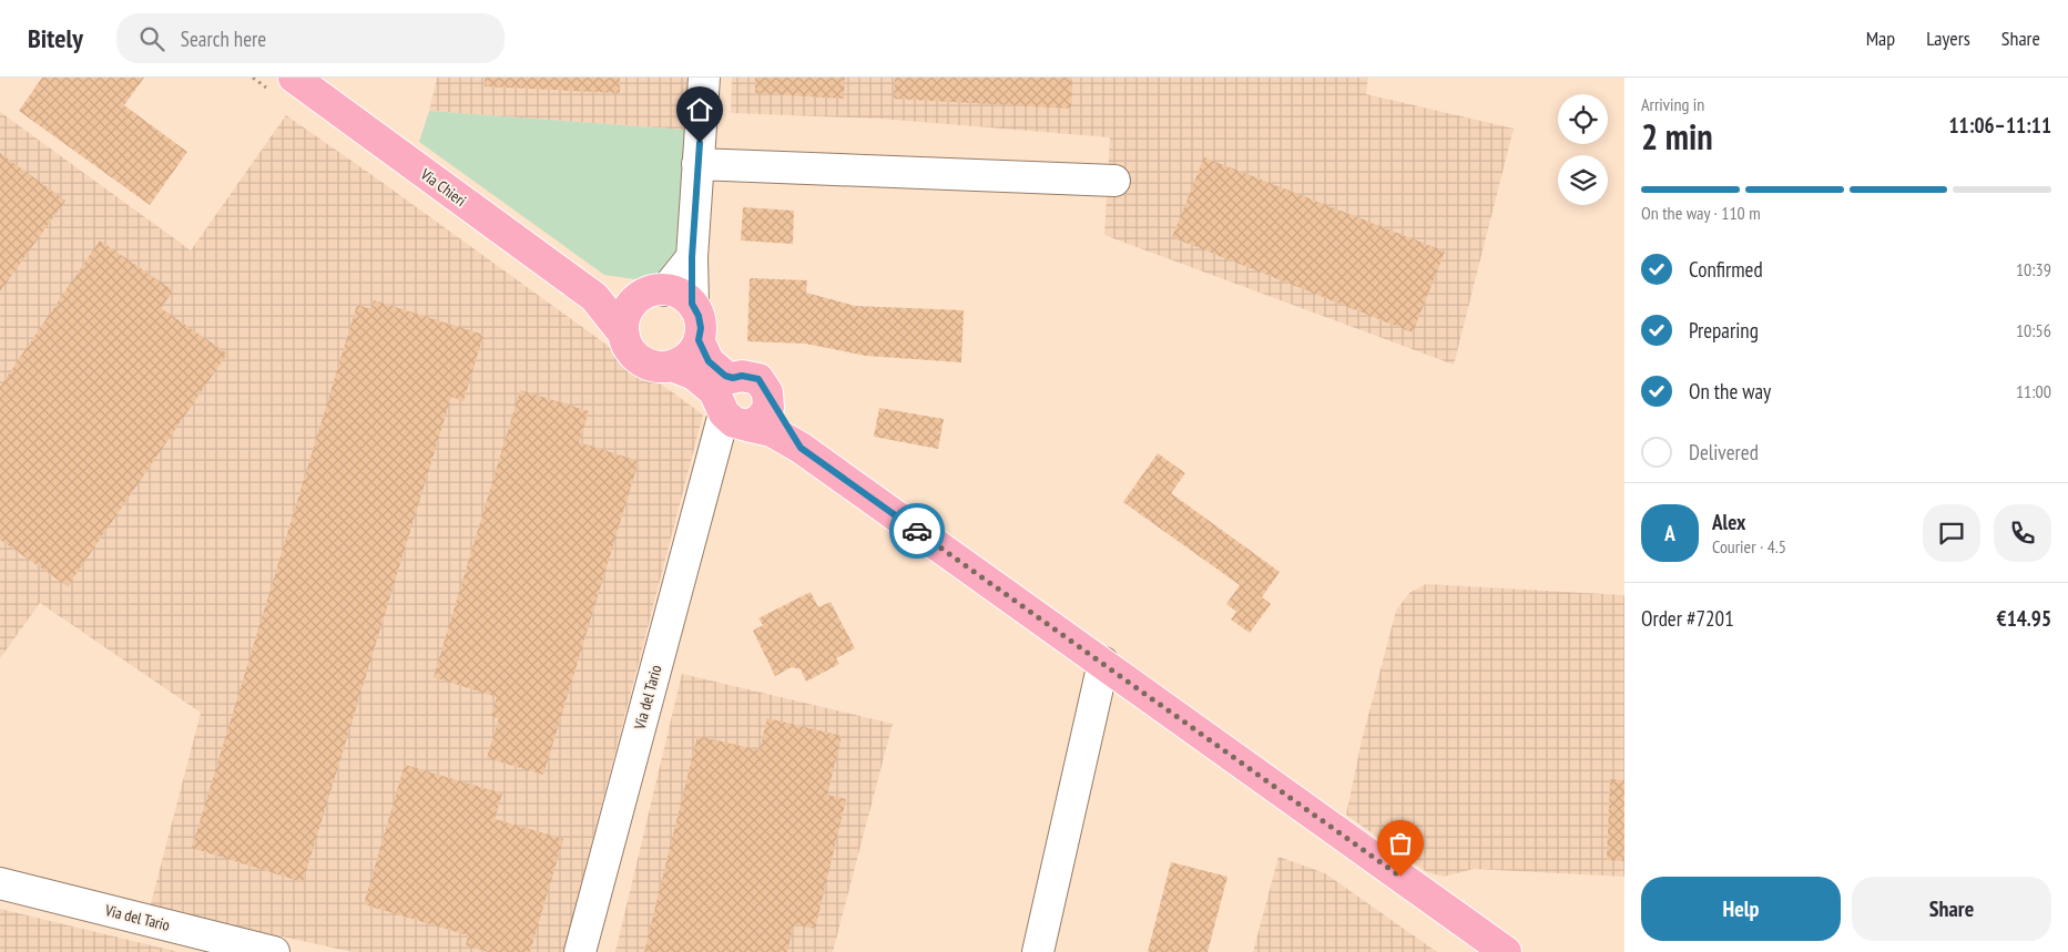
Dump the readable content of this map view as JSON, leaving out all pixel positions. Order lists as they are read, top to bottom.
{
  "streets": {
    "main road": ["Via Chieri"],
    "street": ["Via del Tario"]
  },
  "crossings": [
    ["Via Chieri", "Via del Tario"]
  ],
  "page": {
    "header": "Bitely",
    "search": "Search here",
    "nav": ["Map", "Layers", "Share"],
    "heading": ["2 min", "Arriving in", "11:06–11:11"],
    "panel": [
      "Alex",
      "Courier · 4.5",
      "Order #7201",
      "€14.95"
    ],
    "bar": "On the way · 110 m",
    "list": [
      ["Confirmed", "10:39"],
      ["Preparing", "10:56"],
      ["On the way", "11:00"],
      "Delivered"
    ],
    "round": "A",
    "buttons": ["Help", "Share"]
  }
}
